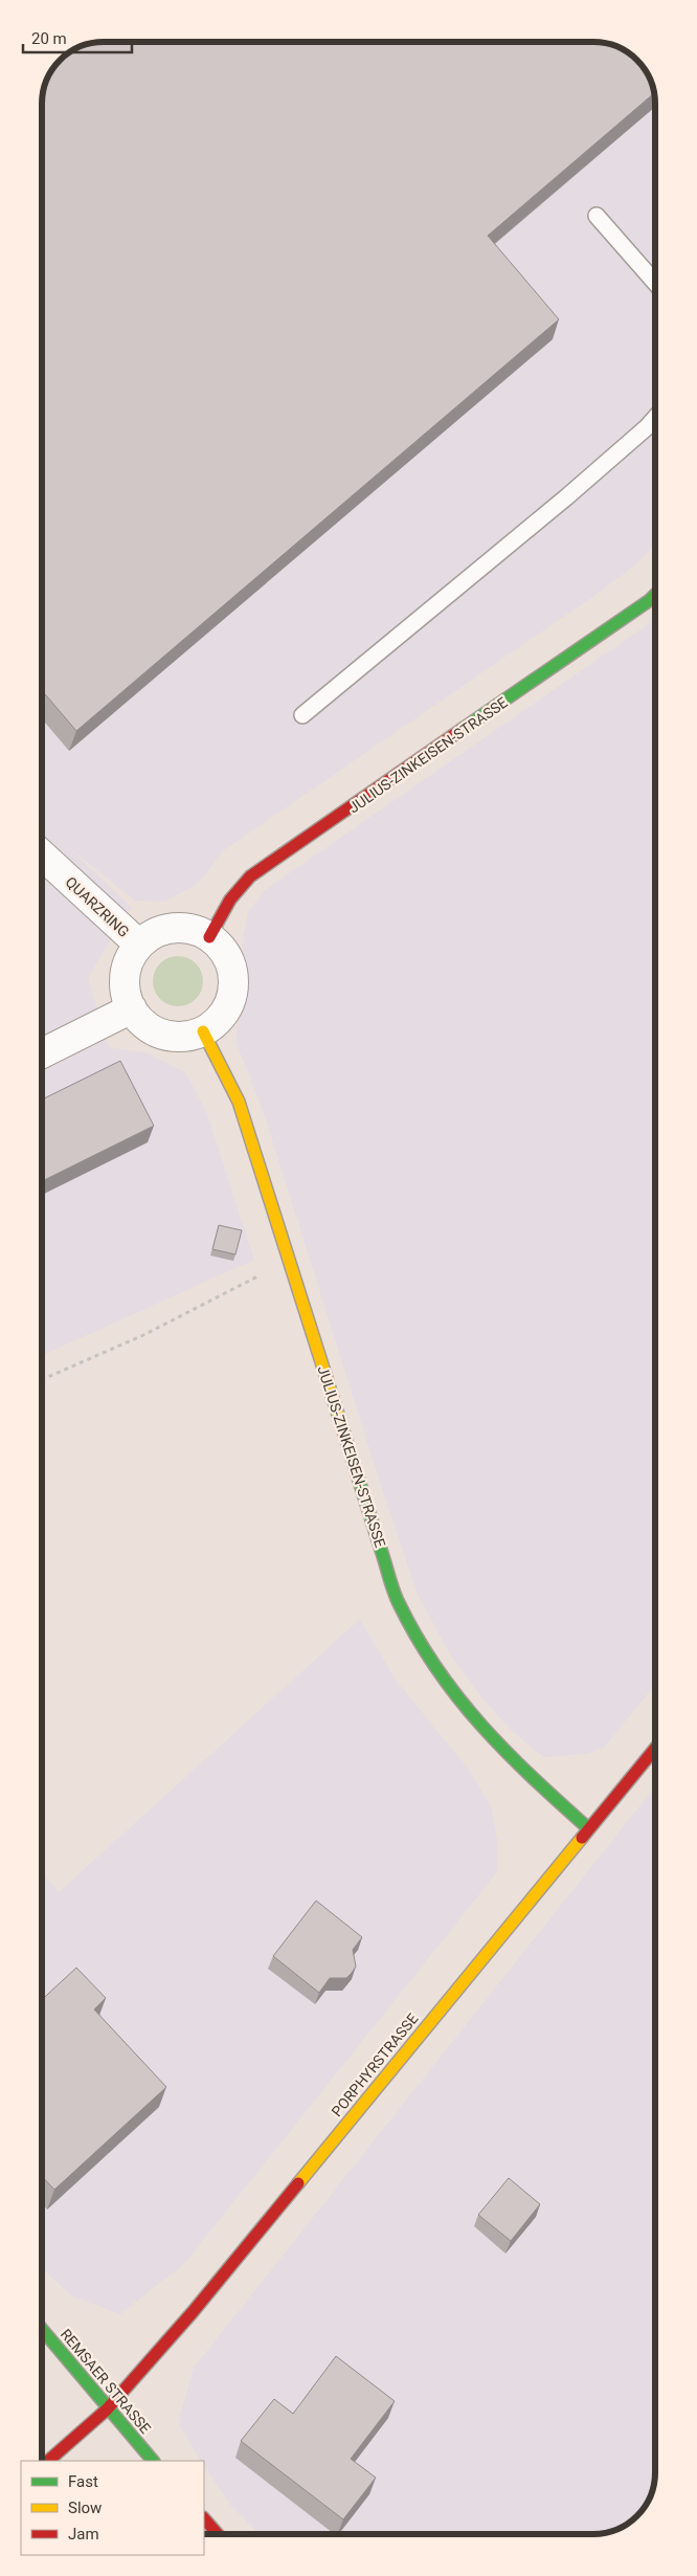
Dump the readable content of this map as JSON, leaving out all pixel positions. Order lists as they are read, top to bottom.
{
  "streets": {
    "street": [
      "JULIUS-ZINKEISEN-STRASSE",
      "QUARZRING",
      "PORPHYRSTRASSE",
      "REMSAER STRASSE"
    ]
  },
  "crossings": [
    ["JULIUS-ZINKEISEN-STRASSE", "QUARZRING"],
    ["JULIUS-ZINKEISEN-STRASSE", "PORPHYRSTRASSE"],
    ["PORPHYRSTRASSE", "REMSAER STRASSE"]
  ],
  "legend": ["Fast", "Slow", "Jam"],
  "scale_bar": "20 m"
}
